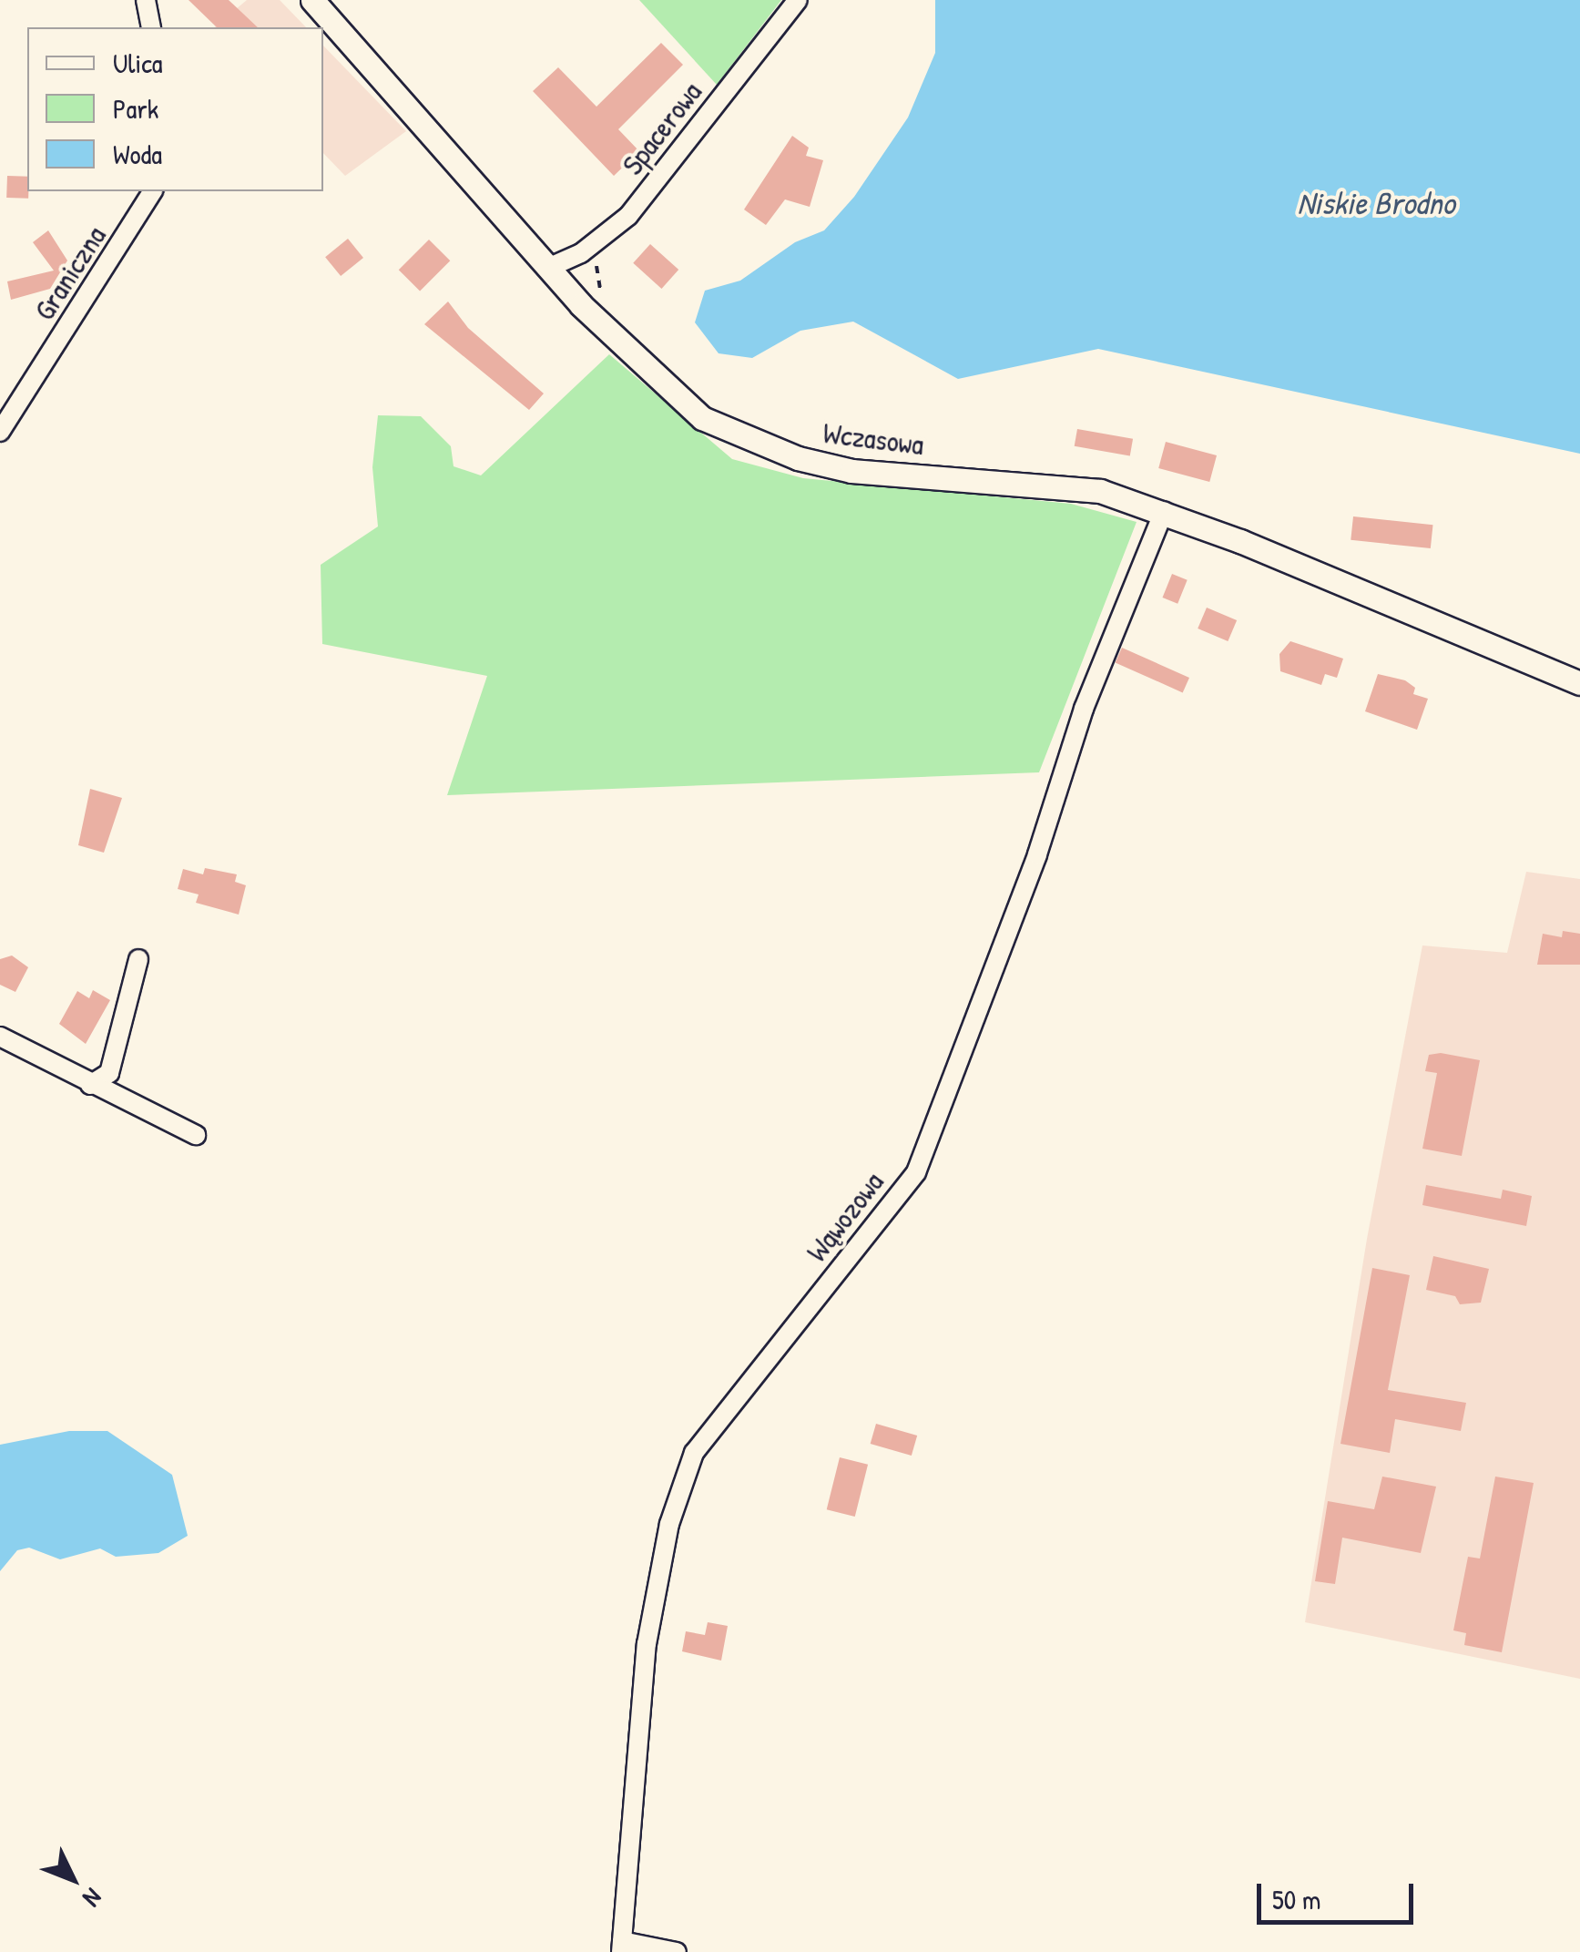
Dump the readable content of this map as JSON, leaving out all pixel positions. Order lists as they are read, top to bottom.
{
  "streets": {
    "street": [
      "Spacerowa",
      "Graniczna",
      "Wczasowa",
      "Wąwozowa"
    ]
  },
  "crossings": [
    ["Spacerowa", "Wczasowa"],
    ["Wczasowa", "Wąwozowa"]
  ],
  "water": ["Niskie Brodno"],
  "legend": ["Ulica", "Park", "Woda"],
  "scale_bar": "50 m",
  "north": "bottom right"
}
